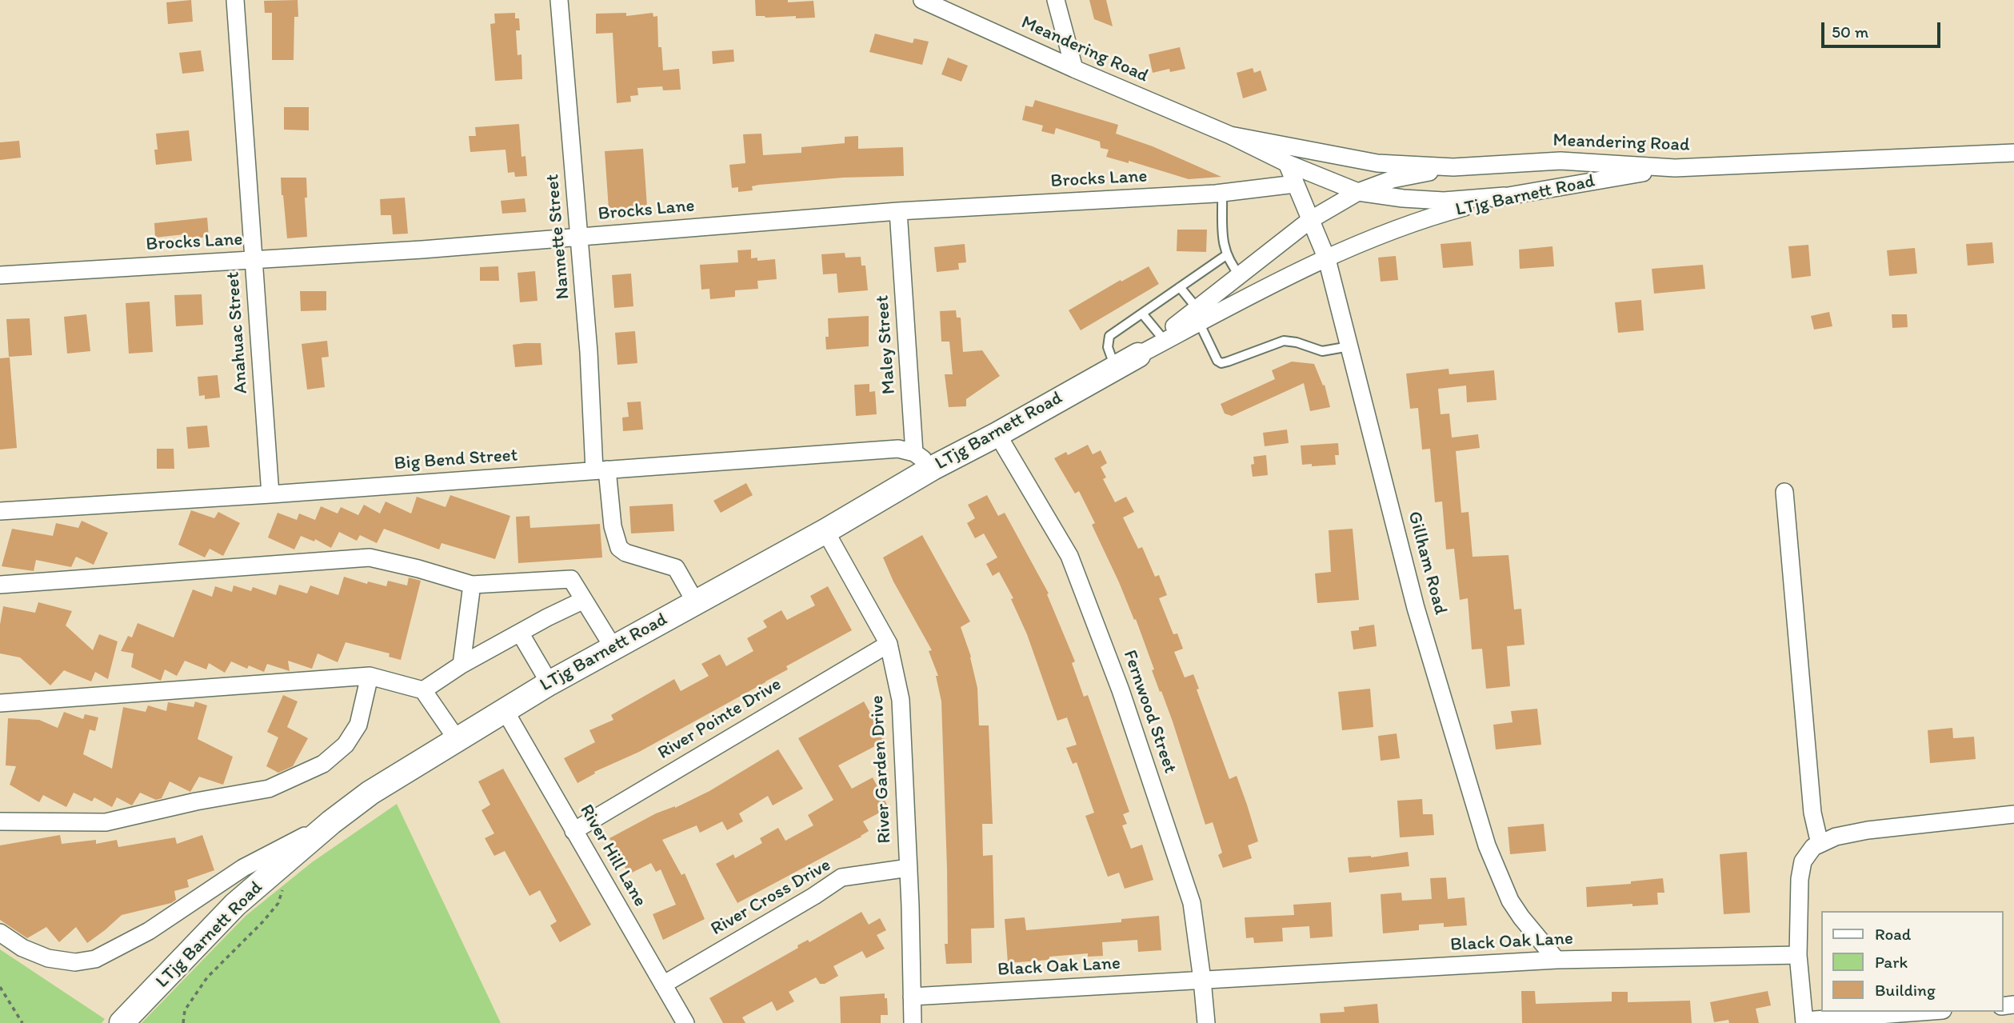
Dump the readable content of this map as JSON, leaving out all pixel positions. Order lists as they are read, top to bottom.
{
  "streets": {
    "street": [
      "Meandering Road",
      "Brocks Lane",
      "LTjg Barnett Road",
      "Nannette Street",
      "Anahuac Street",
      "Maley Street",
      "Big Bend Street",
      "Gillham Road",
      "Fernwood Street",
      "River Pointe Drive",
      "River Garden Drive",
      "River Hill Lane",
      "River Cross Drive",
      "Black Oak Lane"
    ]
  },
  "crossings": [
    ["Meandering Road", "LTjg Barnett Road"],
    ["Meandering Road", "Gillham Road"],
    ["Brocks Lane", "Nannette Street"],
    ["Brocks Lane", "Anahuac Street"],
    ["Brocks Lane", "Maley Street"],
    ["Brocks Lane", "Gillham Road"],
    ["LTjg Barnett Road", "Nannette Street"],
    ["LTjg Barnett Road", "Gillham Road"],
    ["LTjg Barnett Road", "Fernwood Street"],
    ["LTjg Barnett Road", "River Garden Drive"],
    ["LTjg Barnett Road", "River Hill Lane"],
    ["Nannette Street", "Big Bend Street"],
    ["Anahuac Street", "Big Bend Street"],
    ["Maley Street", "Big Bend Street"],
    ["Gillham Road", "Black Oak Lane"],
    ["Fernwood Street", "Black Oak Lane"],
    ["River Pointe Drive", "River Garden Drive"],
    ["River Pointe Drive", "River Hill Lane"],
    ["River Garden Drive", "River Cross Drive"],
    ["River Garden Drive", "Black Oak Lane"],
    ["River Hill Lane", "River Cross Drive"]
  ],
  "legend": ["Road", "Park", "Building"],
  "scale_bar": "50 m"
}
